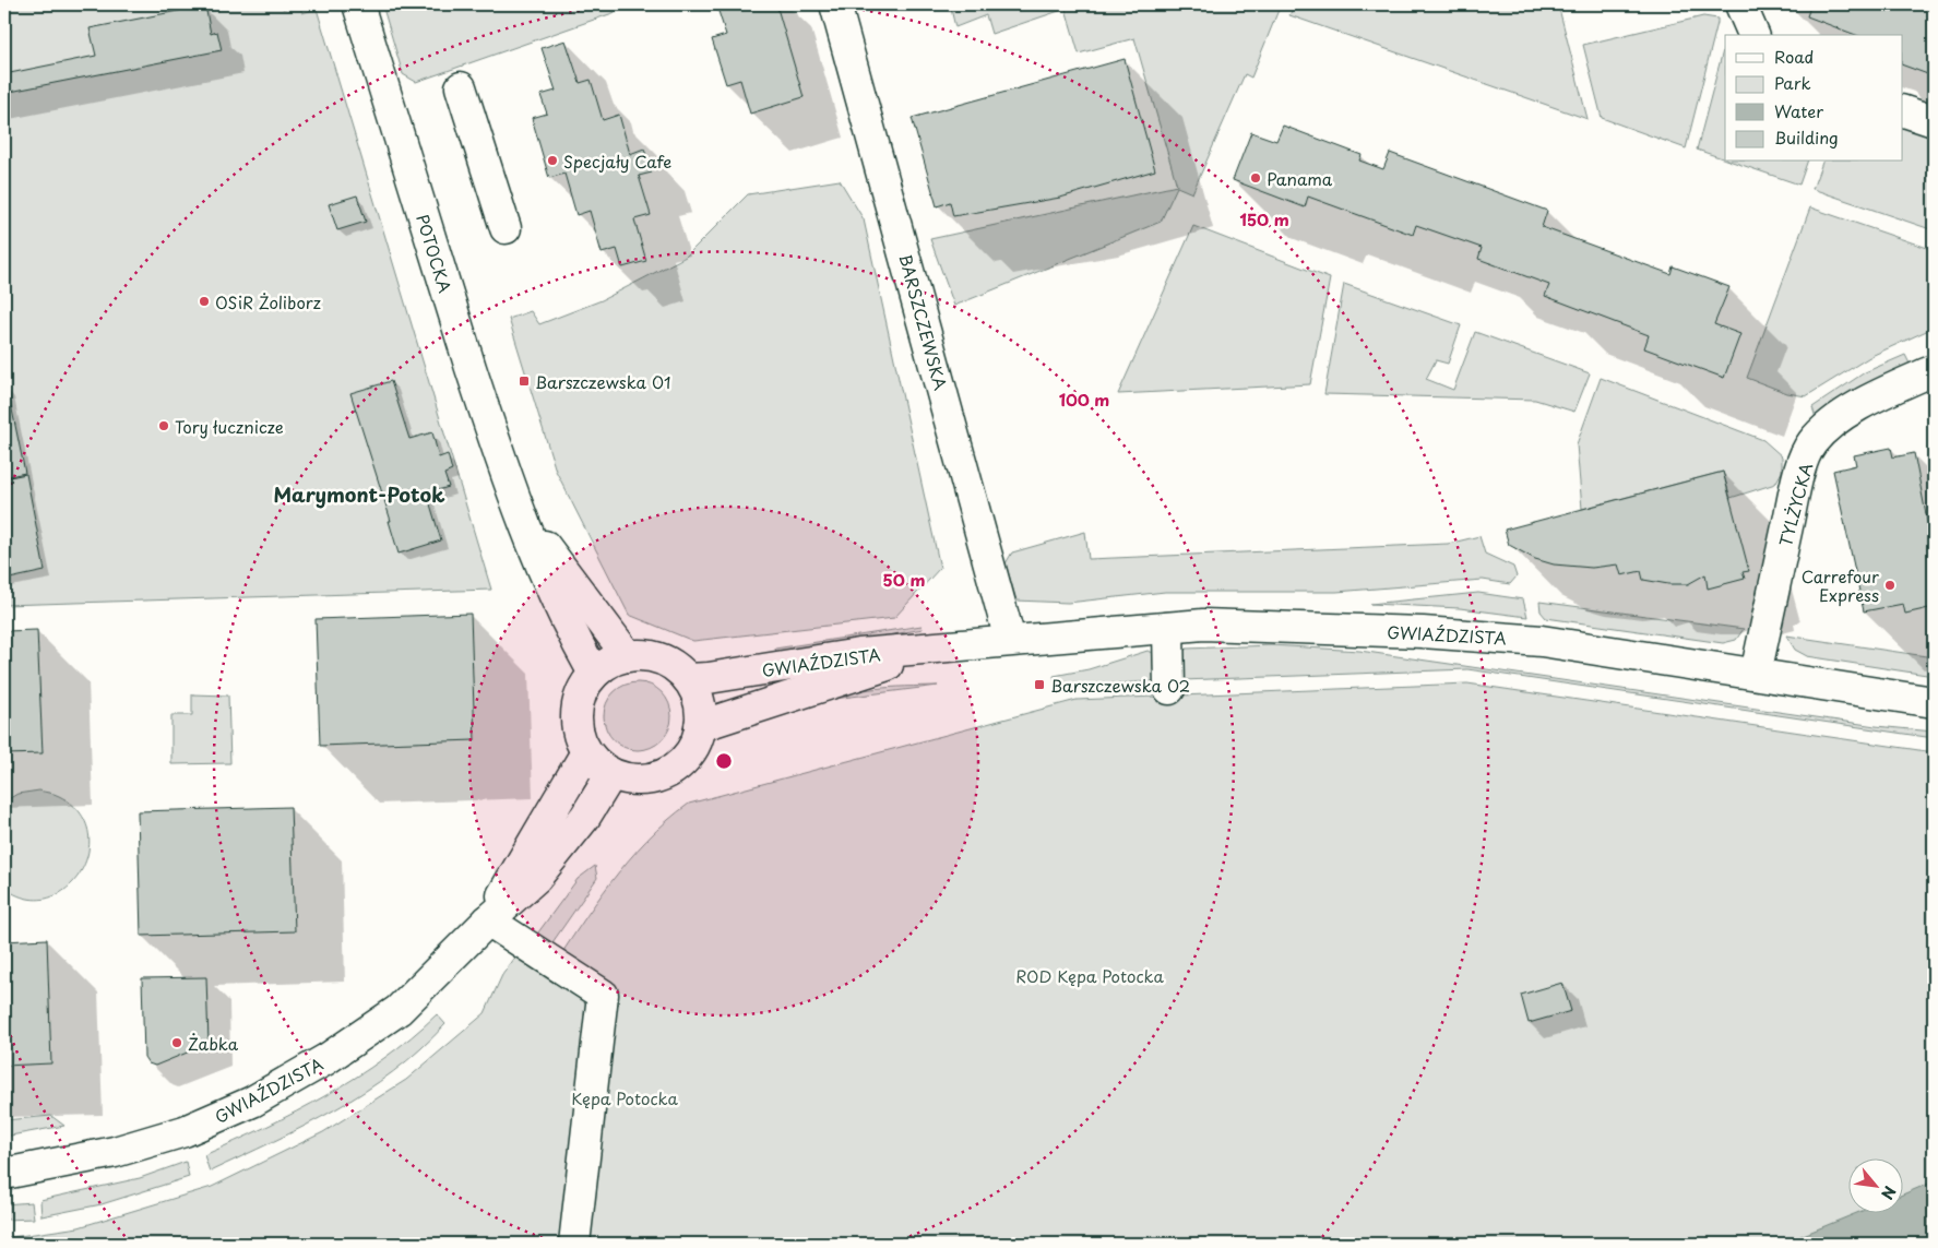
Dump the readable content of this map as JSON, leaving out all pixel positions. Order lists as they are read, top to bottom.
{
  "streets": {
    "street": [
      "POTOCKA",
      "BARSZCZEWSKA",
      "TYLŻYCKA",
      "GWIAŹDZISTA"
    ]
  },
  "crossings": [
    ["POTOCKA", "GWIAŹDZISTA"],
    ["BARSZCZEWSKA", "GWIAŹDZISTA"],
    ["TYLŻYCKA", "GWIAŹDZISTA"]
  ],
  "districts": ["Marymont-Potok"],
  "parks": ["ROD Kępa Potocka", "Kępa Potocka"],
  "places": {
    "other": [
      "Specjały Cafe",
      "Panama",
      "OSiR Żoliborz",
      "Tory łucznicze",
      "Carrefour Express",
      "Żabka"
    ],
    "transit": ["Barszczewska 01", "Barszczewska 02"]
  },
  "legend": [
    "Road",
    "Park",
    "Water",
    "Building"
  ],
  "north": "bottom right",
  "rings": ["150 m", "100 m", "50 m"]
}
